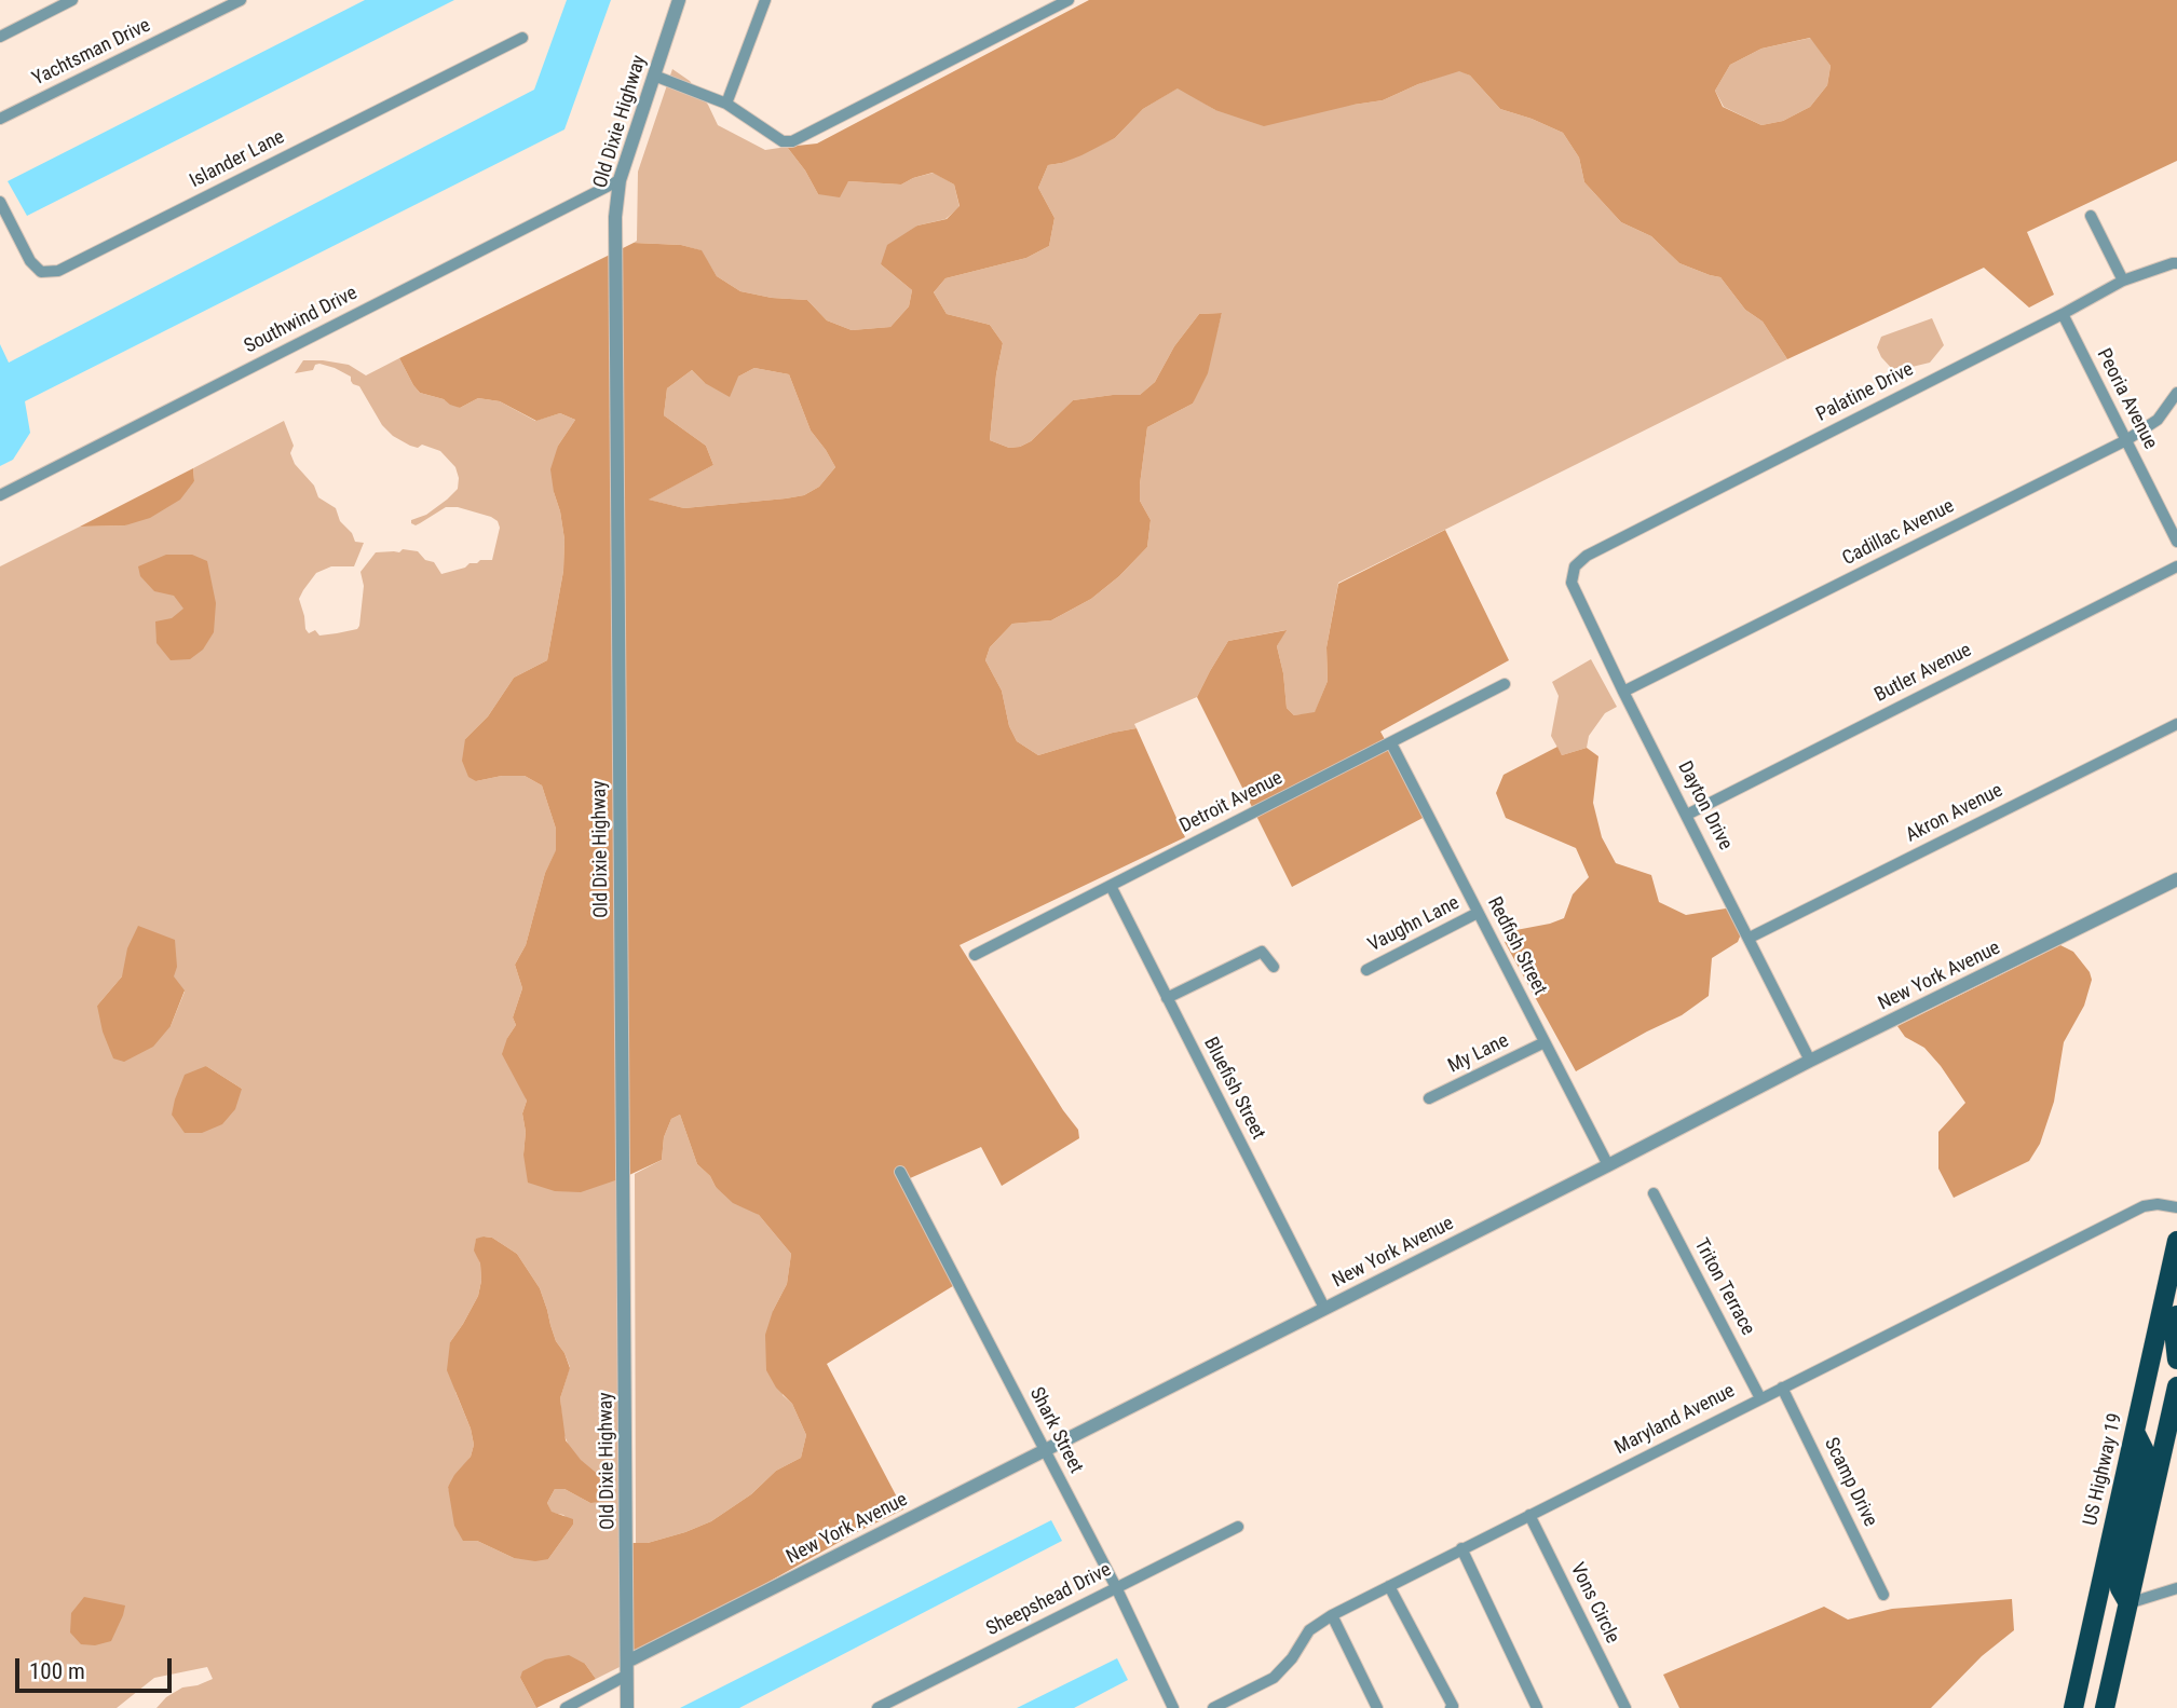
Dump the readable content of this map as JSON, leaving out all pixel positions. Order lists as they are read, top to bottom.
{
  "streets": {
    "highway": ["US Highway 19"],
    "street": [
      "Yachtsman Drive",
      "Old Dixie Highway",
      "Islander Lane",
      "Southwind Drive",
      "Palatine Drive",
      "Peoria Avenue",
      "Cadillac Avenue",
      "Butler Avenue",
      "Detroit Avenue",
      "Dayton Drive",
      "Akron Avenue",
      "Vaughn Lane",
      "Redfish Street",
      "New York Avenue",
      "My Lane",
      "Bluefish Street",
      "Triton Terrace",
      "Maryland Avenue",
      "Shark Street",
      "Scamp Drive",
      "Sheepshead Drive",
      "Vons Circle"
    ]
  },
  "crossings": [
    ["Old Dixie Highway", "Southwind Drive"],
    ["Old Dixie Highway", "New York Avenue"],
    ["Palatine Drive", "Peoria Avenue"],
    ["Palatine Drive", "Dayton Drive"],
    ["Peoria Avenue", "Cadillac Avenue"],
    ["Cadillac Avenue", "Dayton Drive"],
    ["Butler Avenue", "Dayton Drive"],
    ["Detroit Avenue", "Redfish Street"],
    ["Detroit Avenue", "Bluefish Street"],
    ["Dayton Drive", "Akron Avenue"],
    ["Dayton Drive", "New York Avenue"],
    ["Vaughn Lane", "Redfish Street"],
    ["Redfish Street", "New York Avenue"],
    ["Redfish Street", "My Lane"],
    ["New York Avenue", "Bluefish Street"],
    ["New York Avenue", "Shark Street"],
    ["Triton Terrace", "Maryland Avenue"],
    ["Maryland Avenue", "Scamp Drive"],
    ["Maryland Avenue", "Vons Circle"],
    ["Shark Street", "Sheepshead Drive"]
  ],
  "scale_bar": "100 m"
}
